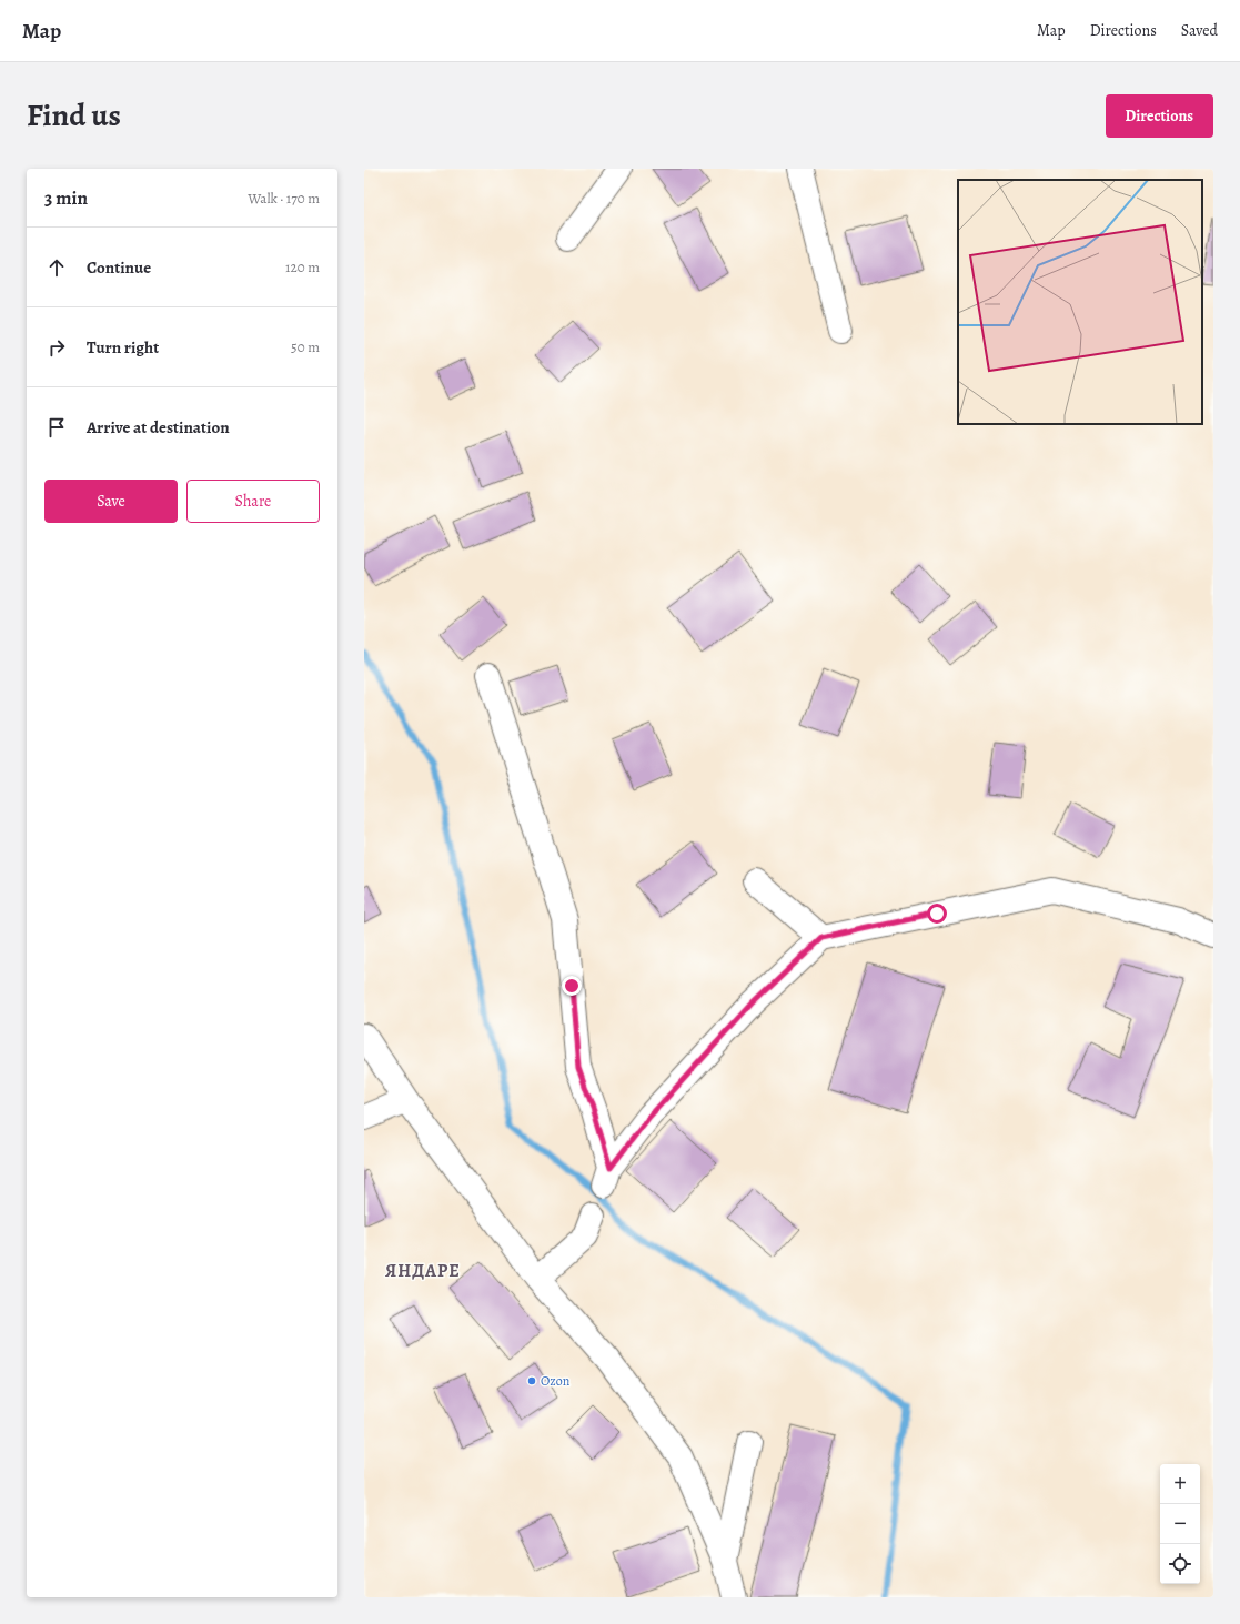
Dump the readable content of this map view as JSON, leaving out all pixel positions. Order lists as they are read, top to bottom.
{
  "districts": ["ЯНДАРЕ"],
  "places": ["Ozon"],
  "page": {
    "header": "Map",
    "nav": ["Map", "Directions", "Saved"],
    "title": "Find us",
    "buttons": [
      "Directions",
      ["Save", "Share"]
    ],
    "heading": ["3 min", "Walk · 170 m"],
    "list": [
      ["Continue", "120 m"],
      ["Turn right", "50 m"],
      "Arrive at destination"
    ],
    "map_buttons": ["+", "−"]
  }
}
